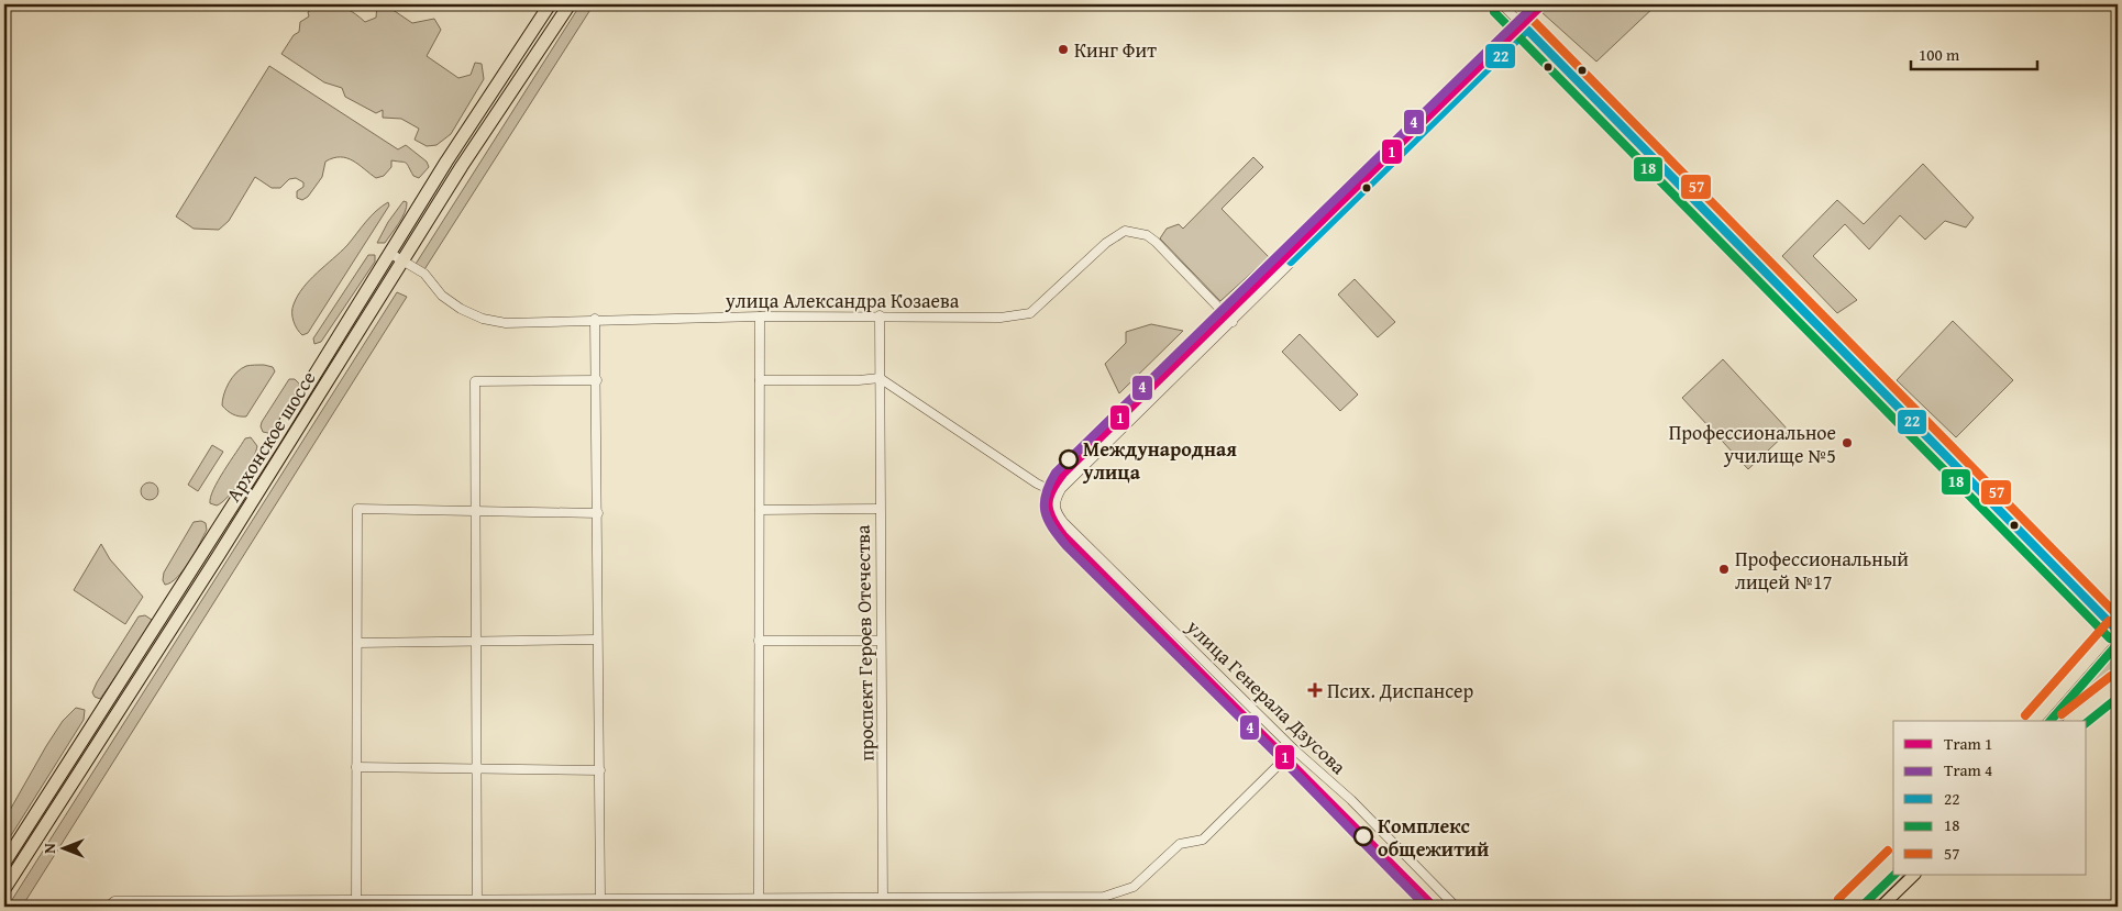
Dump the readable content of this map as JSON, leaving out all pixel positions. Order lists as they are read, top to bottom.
{
  "streets": {
    "highway": ["Архонское шоссе"],
    "street": ["улица Александра Козаева", "проспект Героев Отечества", "улица Генерала Дзусова"]
  },
  "crossings": [
    ["улица Александра Козаева", "Архонское шоссе"],
    ["улица Александра Козаева", "проспект Героев Отечества"]
  ],
  "places": {
    "other": [
      "Кинг Фит",
      "Профессиональное училище №5",
      "Международная улица",
      "Профессиональный лицей №17",
      "Комплекс общежитий"
    ],
    "health": ["Псих. Диспансер"]
  },
  "lines": [
    "tram line 1",
    "tram line 4",
    "transit line 57",
    "transit line 18",
    "transit line 22"
  ],
  "legend": [
    "Tram 1",
    "Tram 4",
    "22",
    "18",
    "57"
  ],
  "scale_bar": "100 m",
  "north": "left"
}
